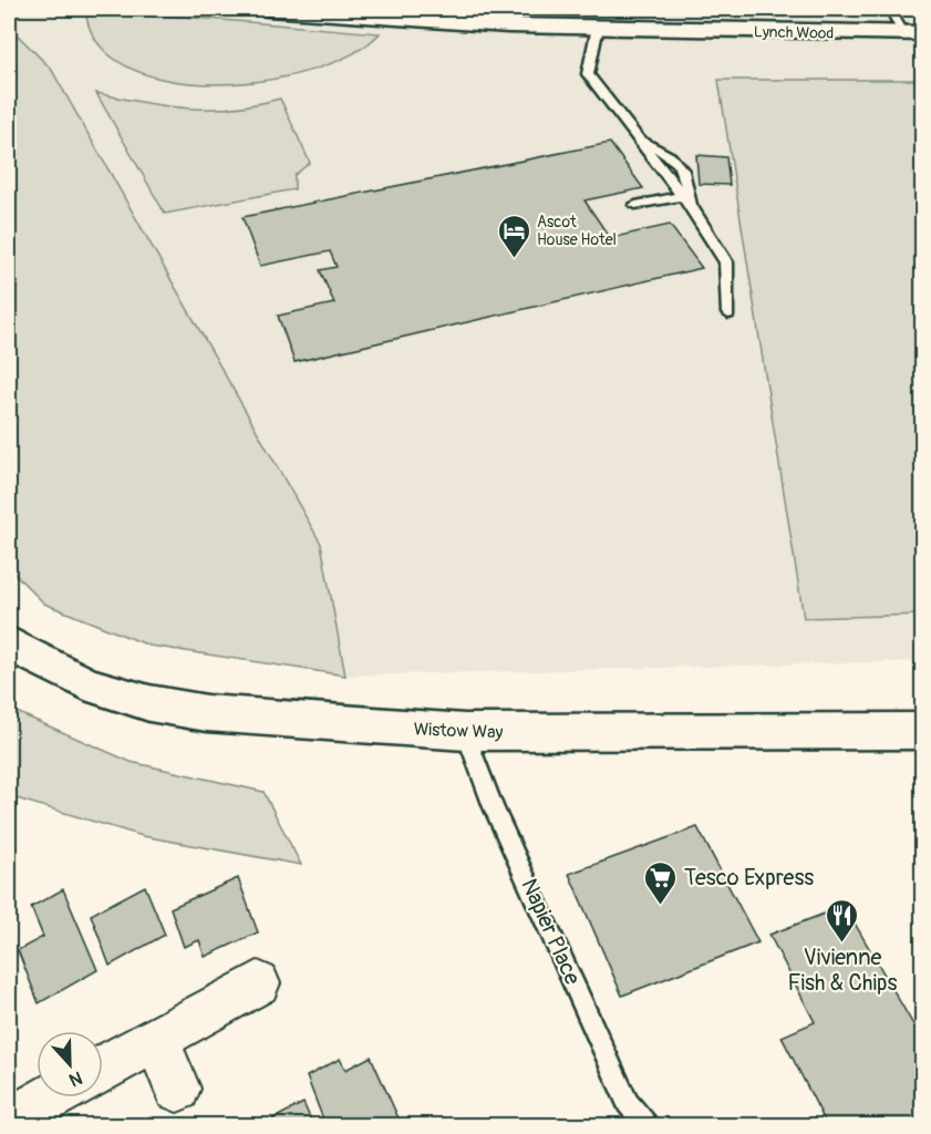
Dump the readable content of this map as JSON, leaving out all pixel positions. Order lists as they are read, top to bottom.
{
  "streets": {
    "street": ["Lynch Wood", "Wistow Way"],
    "lane": ["Napier Place"]
  },
  "crossings": [
    ["Wistow Way", "Napier Place"]
  ],
  "places": {
    "hotel": ["Ascot House Hotel"],
    "supermarket": ["Tesco Express"],
    "restaurant": ["Vivienne Fish & Chips"]
  },
  "north": "bottom"
}
